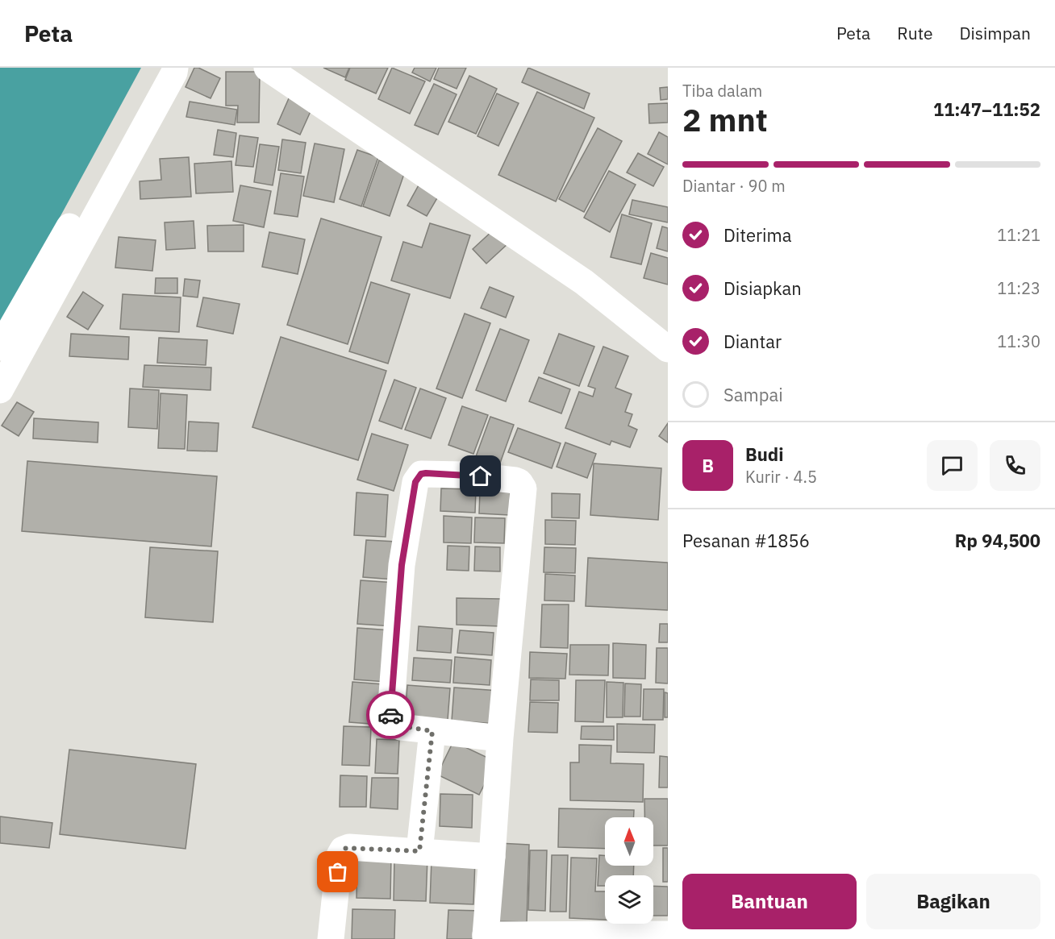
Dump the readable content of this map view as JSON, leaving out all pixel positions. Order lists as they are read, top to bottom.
{
  "north": "top",
  "page": {
    "header": "Peta",
    "nav": ["Peta", "Rute", "Disimpan"],
    "heading": ["2 mnt", "Tiba dalam", "11:47–11:52"],
    "panel": [
      "Budi",
      "Kurir · 4.5",
      "Pesanan #1856",
      "Rp 94,500"
    ],
    "bar": "Diantar · 90 m",
    "list": [
      ["Diterima", "11:21"],
      ["Disiapkan", "11:23"],
      ["Diantar", "11:30"],
      "Sampai"
    ],
    "round": "B",
    "buttons": ["Bantuan", "Bagikan"]
  }
}
